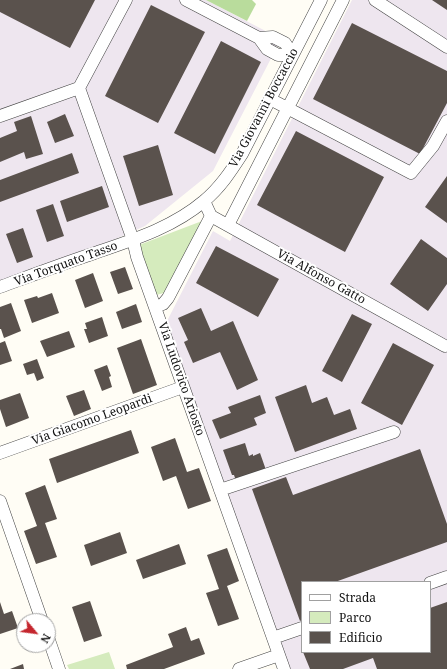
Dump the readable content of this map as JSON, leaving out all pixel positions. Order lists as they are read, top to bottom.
{
  "streets": {
    "street": [
      "Via Giovanni Boccaccio",
      "Via Torquato Tasso",
      "Via Alfonso Gatto",
      "Via Ludovico Ariosto",
      "Via Giacomo Leopardi"
    ]
  },
  "crossings": [
    ["Via Giovanni Boccaccio", "Via Torquato Tasso"],
    ["Via Giovanni Boccaccio", "Via Ludovico Ariosto"],
    ["Via Torquato Tasso", "Via Ludovico Ariosto"],
    ["Via Ludovico Ariosto", "Via Giacomo Leopardi"]
  ],
  "legend": ["Strada", "Parco", "Edificio"],
  "north": "bottom right"
}
